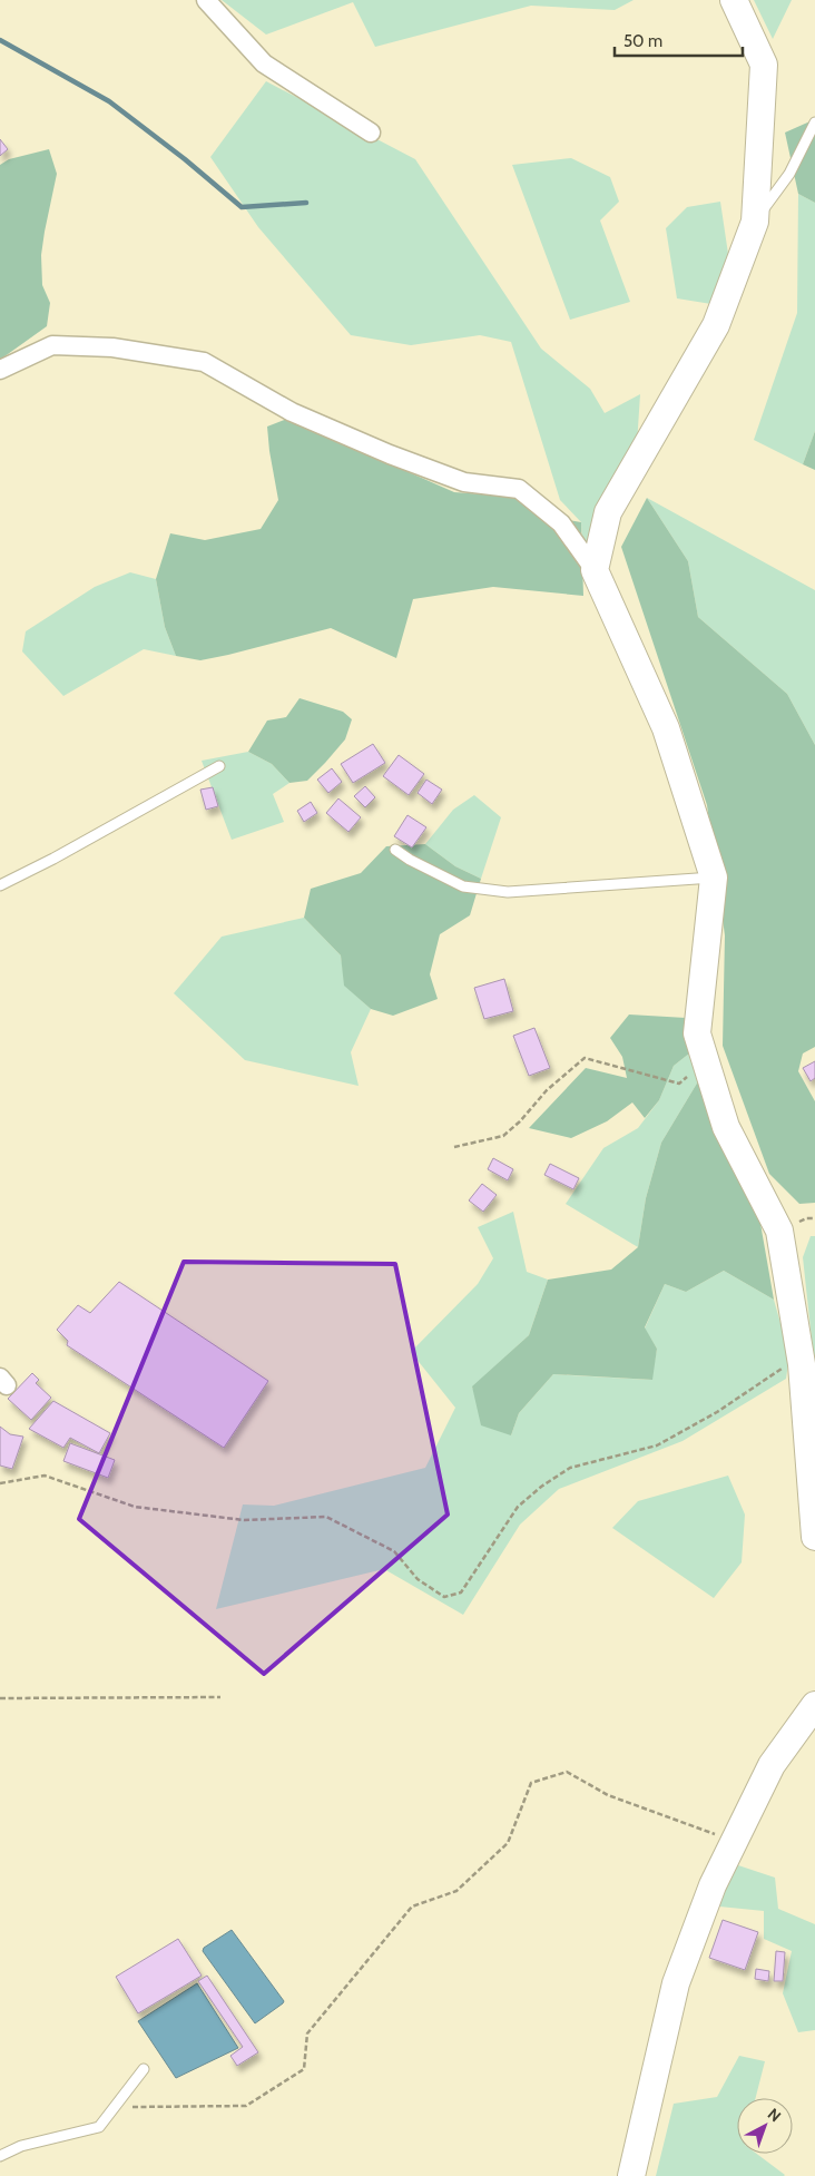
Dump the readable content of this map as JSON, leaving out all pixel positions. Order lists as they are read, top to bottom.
{
  "scale_bar": "50 m",
  "north": "top right"
}
